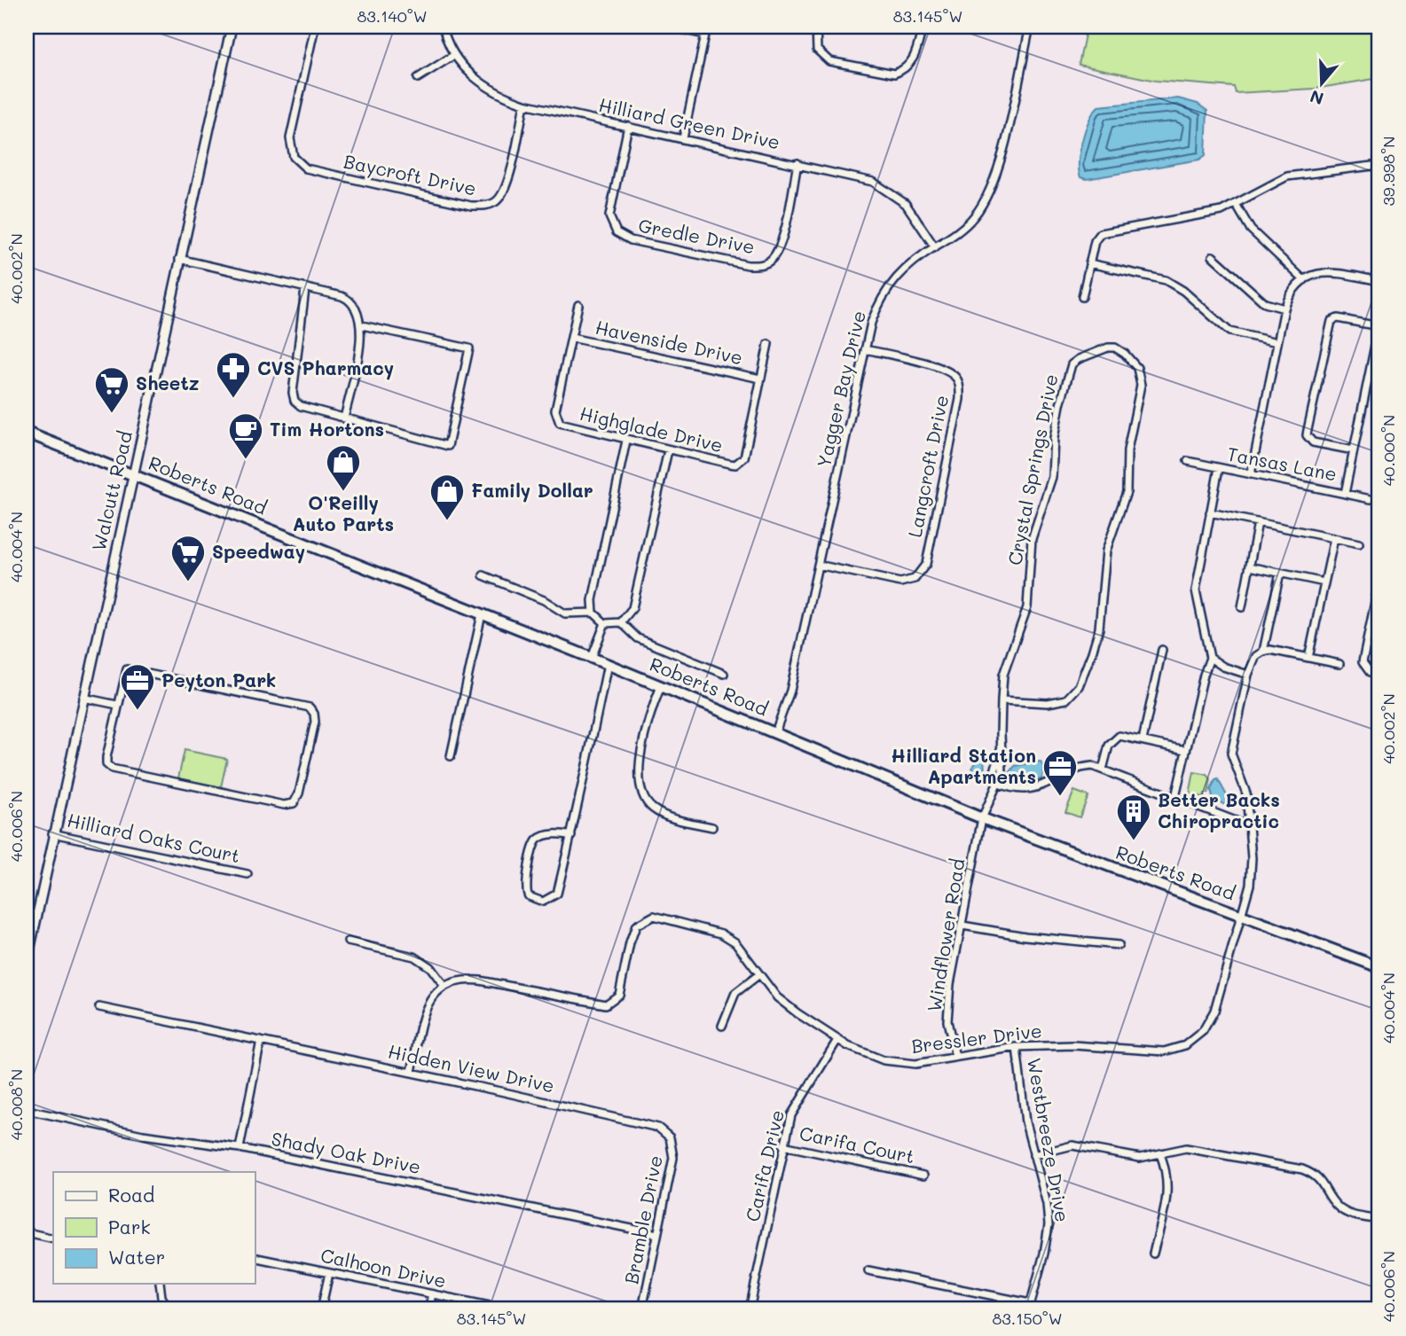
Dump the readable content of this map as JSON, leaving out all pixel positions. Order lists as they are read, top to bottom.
{
  "streets": {
    "main road": ["Roberts Road"],
    "street": [
      "Hilliard Green Drive",
      "Baycroft Drive",
      "Gredle Drive",
      "Havenside Drive",
      "Yagger Bay Drive",
      "Highglade Drive",
      "Tansas Lane",
      "Langcroft Drive",
      "Crystal Springs Drive",
      "Walcutt Road",
      "Hilliard Oaks Court",
      "Windflower Road",
      "Bressler Drive",
      "Hidden View Drive",
      "Westbreeze Drive",
      "Carifa Court",
      "Shady Oak Drive",
      "Carifa Drive",
      "Bramble Drive",
      "Calhoon Drive"
    ]
  },
  "crossings": [
    ["Hilliard Green Drive", "Baycroft Drive"],
    ["Hilliard Green Drive", "Gredle Drive"],
    ["Hilliard Green Drive", "Yagger Bay Drive"],
    ["Havenside Drive", "Highglade Drive"],
    ["Yagger Bay Drive", "Langcroft Drive"],
    ["Yagger Bay Drive", "Roberts Road"],
    ["Crystal Springs Drive", "Roberts Road"],
    ["Crystal Springs Drive", "Windflower Road"],
    ["Roberts Road", "Walcutt Road"],
    ["Roberts Road", "Windflower Road"],
    ["Roberts Road", "Bressler Drive"],
    ["Walcutt Road", "Hilliard Oaks Court"],
    ["Windflower Road", "Bressler Drive"],
    ["Bressler Drive", "Westbreeze Drive"],
    ["Bressler Drive", "Carifa Drive"],
    ["Hidden View Drive", "Bramble Drive"],
    ["Carifa Court", "Carifa Drive"],
    ["Shady Oak Drive", "Bramble Drive"]
  ],
  "places": {
    "pharmacy": ["CVS Pharmacy"],
    "supermarket": ["Sheetz", "Speedway"],
    "cafe": ["Tim Hortons"],
    "shop": ["O'Reilly Auto Parts", "Family Dollar"],
    "office": ["Peyton Park", "Hilliard Station Apartments"],
    "building": ["Better Backs Chiropractic"]
  },
  "legend": ["Road", "Park", "Water"],
  "north": "bottom",
  "coordinates": [
    "83.140°W",
    "83.145°W",
    "39.998°N",
    "40.002°N",
    "40.000°N",
    "40.004°N",
    "40.006°N",
    "40.008°N",
    "83.150°W"
  ]
}
